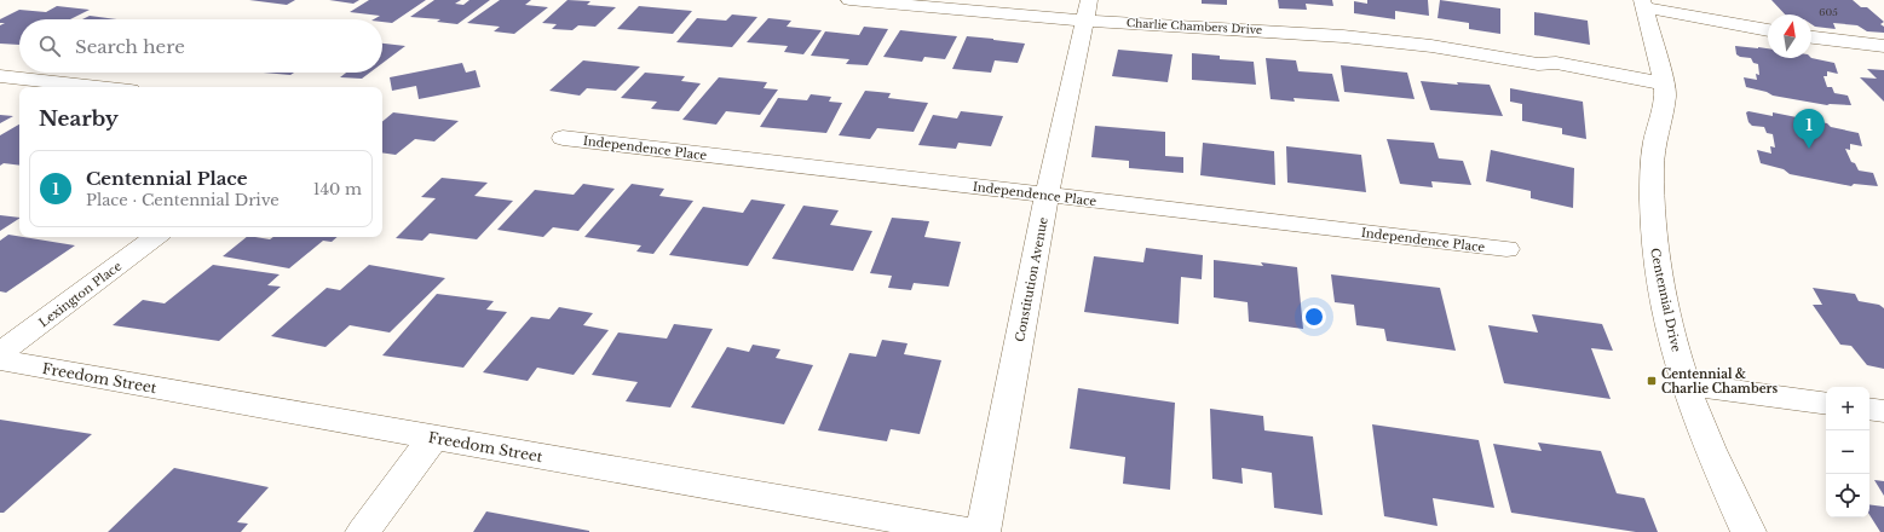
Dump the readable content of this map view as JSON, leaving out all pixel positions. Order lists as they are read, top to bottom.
{
  "streets": {
    "street": [
      "Charlie Chambers Drive",
      "Independence Place",
      "Constitution Avenue",
      "Lexington Place",
      "Centennial Drive",
      "Freedom Street"
    ]
  },
  "crossings": [
    ["Charlie Chambers Drive", "Constitution Avenue"],
    ["Charlie Chambers Drive", "Centennial Drive"],
    ["Independence Place", "Constitution Avenue"]
  ],
  "places": {
    "transit": ["Centennial & Charlie Chambers"]
  },
  "house_numbers": ["605"],
  "north": "top",
  "page": {
    "search": "Search here",
    "heading": "Nearby",
    "pins": "1",
    "list": [
      {
        "mark": "1",
        "name": "Centennial Place",
        "note": "Place · Centennial Drive",
        "value": "140 m"
      }
    ],
    "map_buttons": ["+", "−"]
  }
}
